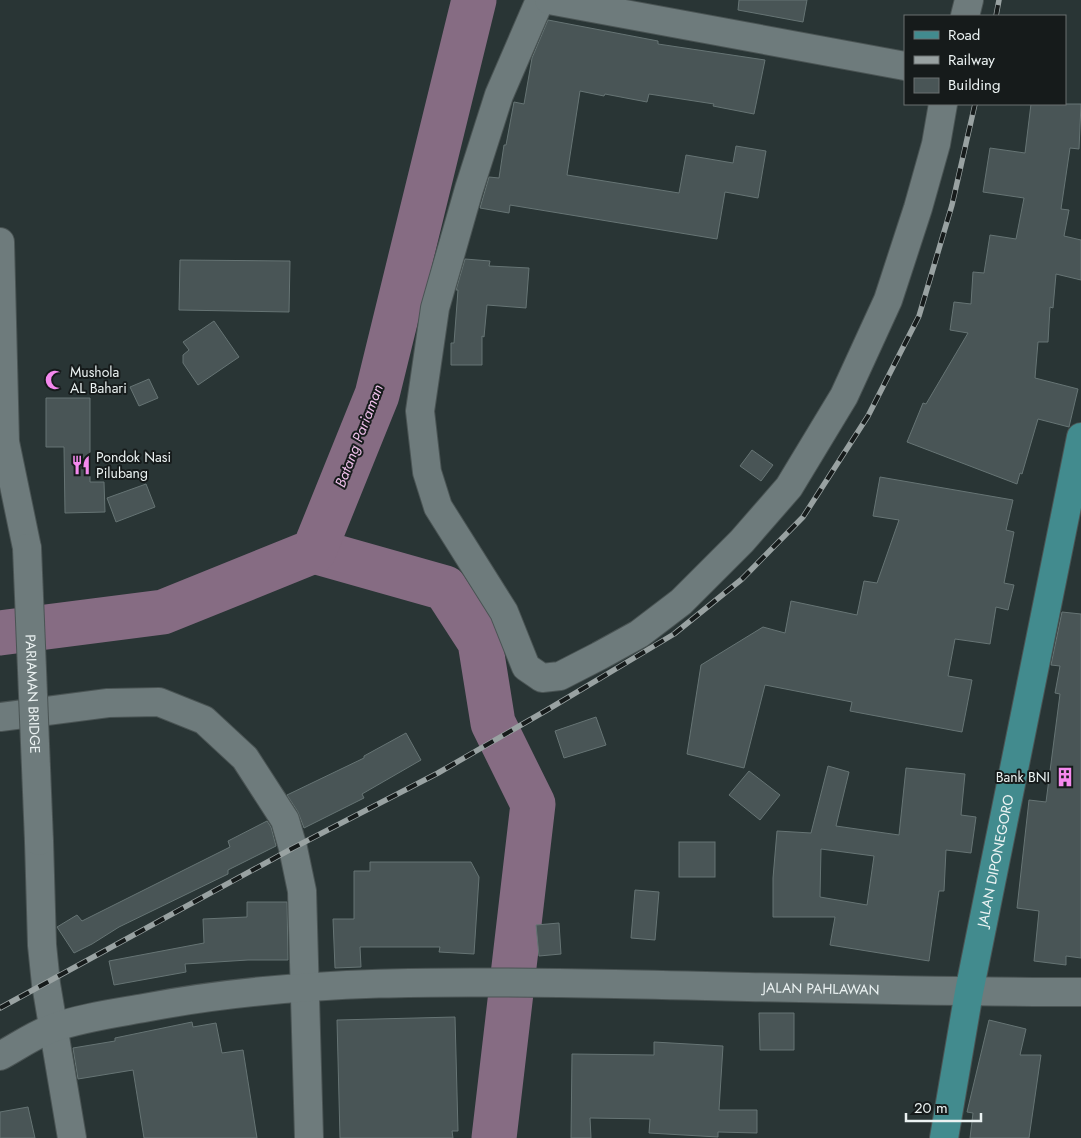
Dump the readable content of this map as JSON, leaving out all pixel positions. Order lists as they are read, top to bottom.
{
  "streets": {
    "main road": ["JALAN DIPONEGORO"],
    "street": ["PARIAMAN BRIDGE", "JALAN PAHLAWAN"]
  },
  "crossings": [
    ["PARIAMAN BRIDGE", "JALAN PAHLAWAN"],
    ["JALAN DIPONEGORO", "JALAN PAHLAWAN"]
  ],
  "water": ["Batang Pariaman"],
  "places": {
    "mosque": ["Mushola AL Bahari"],
    "restaurant": ["Pondok Nasi Pilubang"],
    "building": ["Bank BNI"]
  },
  "legend": ["Road", "Railway", "Building"],
  "scale_bar": "20 m"
}
